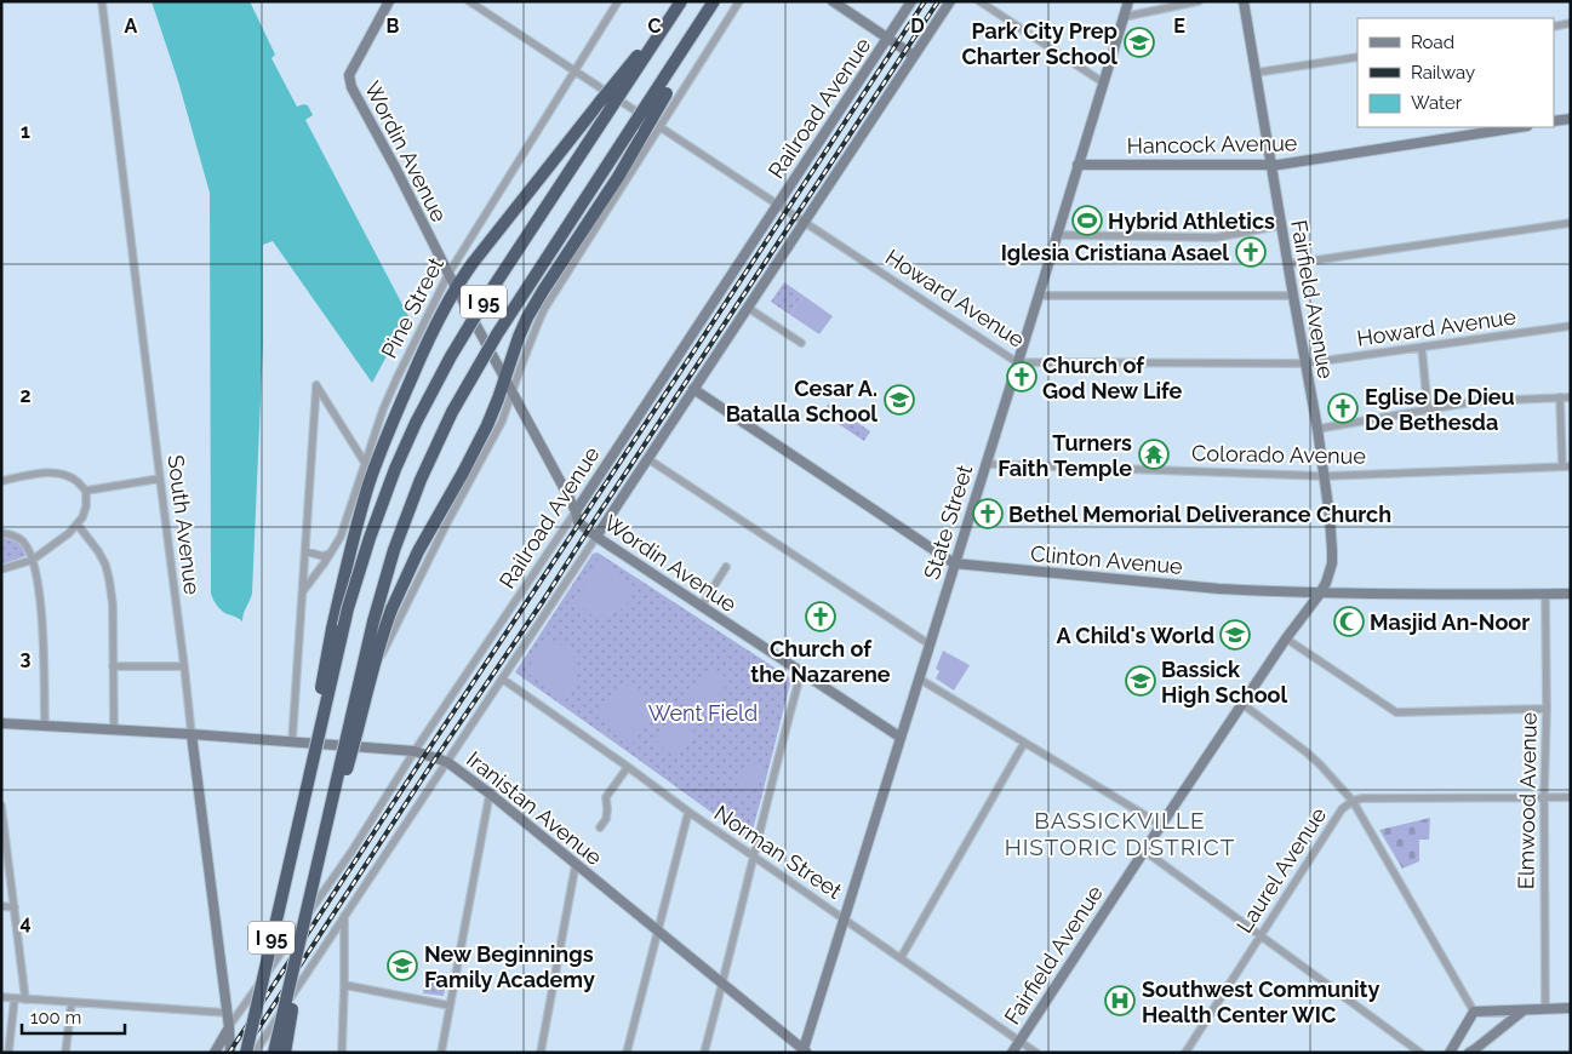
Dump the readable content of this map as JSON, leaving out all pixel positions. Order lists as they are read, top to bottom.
{
  "streets": {
    "highway": ["I 95"],
    "street": [
      "Railroad Avenue",
      "Hancock Avenue",
      "Wordin Avenue",
      "Howard Avenue",
      "Fairfield Avenue",
      "Pine Street",
      "Colorado Avenue",
      "State Street",
      "South Avenue",
      "Clinton Avenue",
      "Elmwood Avenue",
      "Iranistan Avenue",
      "Norman Street",
      "Laurel Avenue"
    ]
  },
  "crossings": [
    ["Railroad Avenue", "Wordin Avenue"],
    ["Railroad Avenue", "Howard Avenue"],
    ["Railroad Avenue", "South Avenue"],
    ["Railroad Avenue", "Iranistan Avenue"],
    ["Hancock Avenue", "Fairfield Avenue"],
    ["Hancock Avenue", "State Street"],
    ["Wordin Avenue", "Pine Street"],
    ["Wordin Avenue", "State Street"],
    ["Howard Avenue", "Fairfield Avenue"],
    ["Howard Avenue", "Pine Street"],
    ["Howard Avenue", "State Street"],
    ["Fairfield Avenue", "Colorado Avenue"],
    ["Fairfield Avenue", "Clinton Avenue"],
    ["Fairfield Avenue", "Norman Street"],
    ["Colorado Avenue", "State Street"],
    ["State Street", "Clinton Avenue"],
    ["State Street", "Iranistan Avenue"],
    ["State Street", "Norman Street"],
    ["South Avenue", "Iranistan Avenue"],
    ["Clinton Avenue", "Elmwood Avenue"],
    ["Elmwood Avenue", "Laurel Avenue"]
  ],
  "districts": ["BASSICKVILLE HISTORIC DISTRICT"],
  "parks": ["Went Field"],
  "places": {
    "school or university": [
      "Park City Prep Charter School",
      "Cesar A. Batalla School",
      "A Child's World",
      "Bassick High School",
      "New Beginnings Family Academy"
    ],
    "sports": ["Hybrid Athletics"],
    "church": [
      "Iglesia Cristiana Asael",
      "Church of God New Life",
      "Eglise De Dieu De Bethesda",
      "Bethel Memorial Deliverance Church",
      "Church of the Nazarene"
    ],
    "temple": ["Turners Faith Temple"],
    "mosque": ["Masjid An-Noor"],
    "hospital": ["Southwest Community Health Center WIC"]
  },
  "legend": ["Road", "Railway", "Water"],
  "scale_bar": "100 m",
  "grid": {
    "columns": [
      "A",
      "B",
      "C",
      "D",
      "E"
    ],
    "rows": [
      "1",
      "2",
      "3",
      "4"
    ]
  }
}
